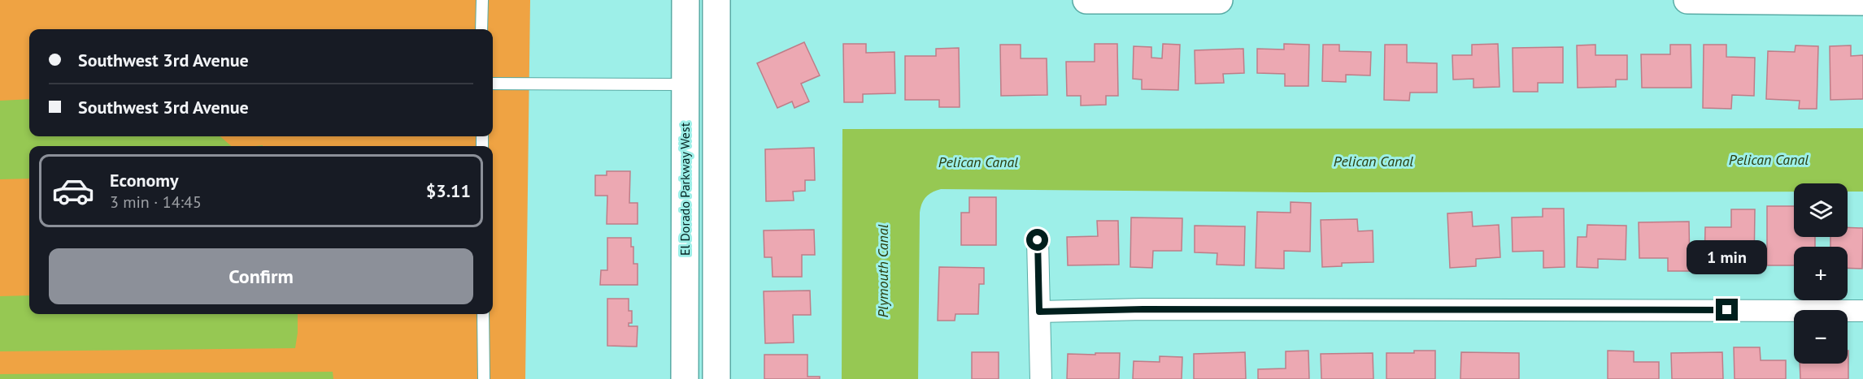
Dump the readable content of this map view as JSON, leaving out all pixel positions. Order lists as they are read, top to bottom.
{
  "streets": {
    "street": ["El Dorado Parkway West"]
  },
  "water": ["Pelican Canal", "Plymouth Canal"],
  "page": {
    "banner": ["Southwest 3rd Avenue", "Southwest 3rd Avenue"],
    "list": [
      {
        "name": "Economy",
        "note": "3 min · 14:45",
        "value": "$3.11"
      }
    ],
    "map_buttons": ["+", "−"],
    "buttons": "Confirm",
    "bubble": "1 min"
  }
}
